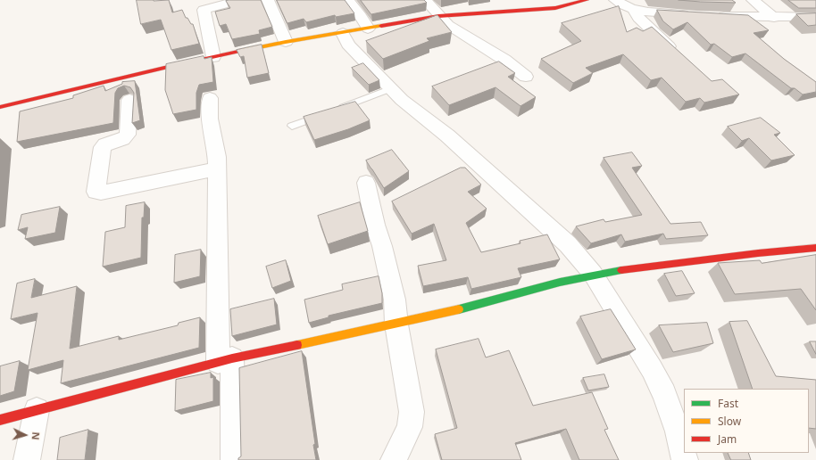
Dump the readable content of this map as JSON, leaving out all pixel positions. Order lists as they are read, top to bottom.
{
  "legend": ["Fast", "Slow", "Jam"],
  "north": "right"
}
